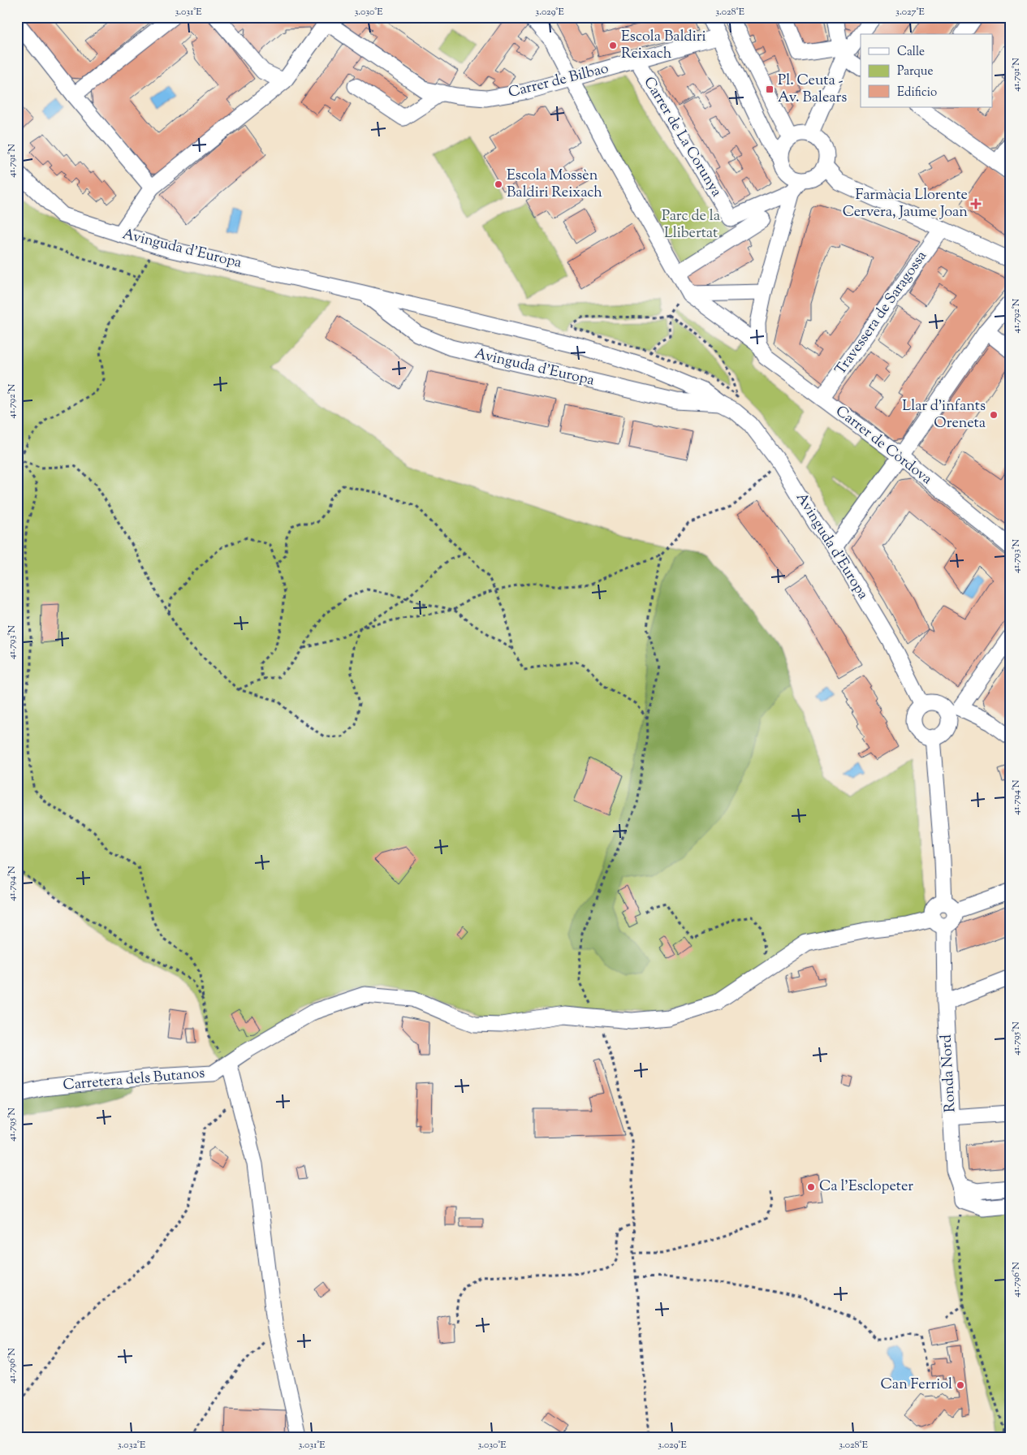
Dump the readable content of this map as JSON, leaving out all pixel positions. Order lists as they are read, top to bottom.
{
  "streets": {
    "street": [
      "Carrer de Bilbao",
      "Carrer de La Corunya",
      "Avinguda d'Europa",
      "Travessera de Saragossa",
      "Carrer de Còrdova",
      "Ronda Nord",
      "Carretera dels Butanos"
    ]
  },
  "crossings": [
    ["Carrer de Bilbao", "Carrer de La Corunya"],
    ["Travessera de Saragossa", "Carrer de Còrdova"],
    ["Ronda Nord", "Carretera dels Butanos"]
  ],
  "parks": ["Parc de la Llibertat"],
  "places": {
    "other": [
      "Escola Baldiri Reixach",
      "Escola Mossèn Baldiri Reixach",
      "Llar d'infants Oreneta",
      "Ca l'Esclopeter",
      "Can Ferriol"
    ],
    "transit": ["Pl. Ceuta - Av. Balears"],
    "health": ["Farmàcia Llorente Cervera, Jaume Joan"]
  },
  "legend": ["Calle", "Parque", "Edificio"],
  "coordinates": [
    "3.031°E",
    "3.030°E",
    "3.029°E",
    "3.028°E",
    "3.027°E",
    "41.791°N",
    "41.792°N",
    "41.793°N",
    "41.794°N",
    "41.795°N",
    "41.796°N",
    "3.032°E"
  ]
}
